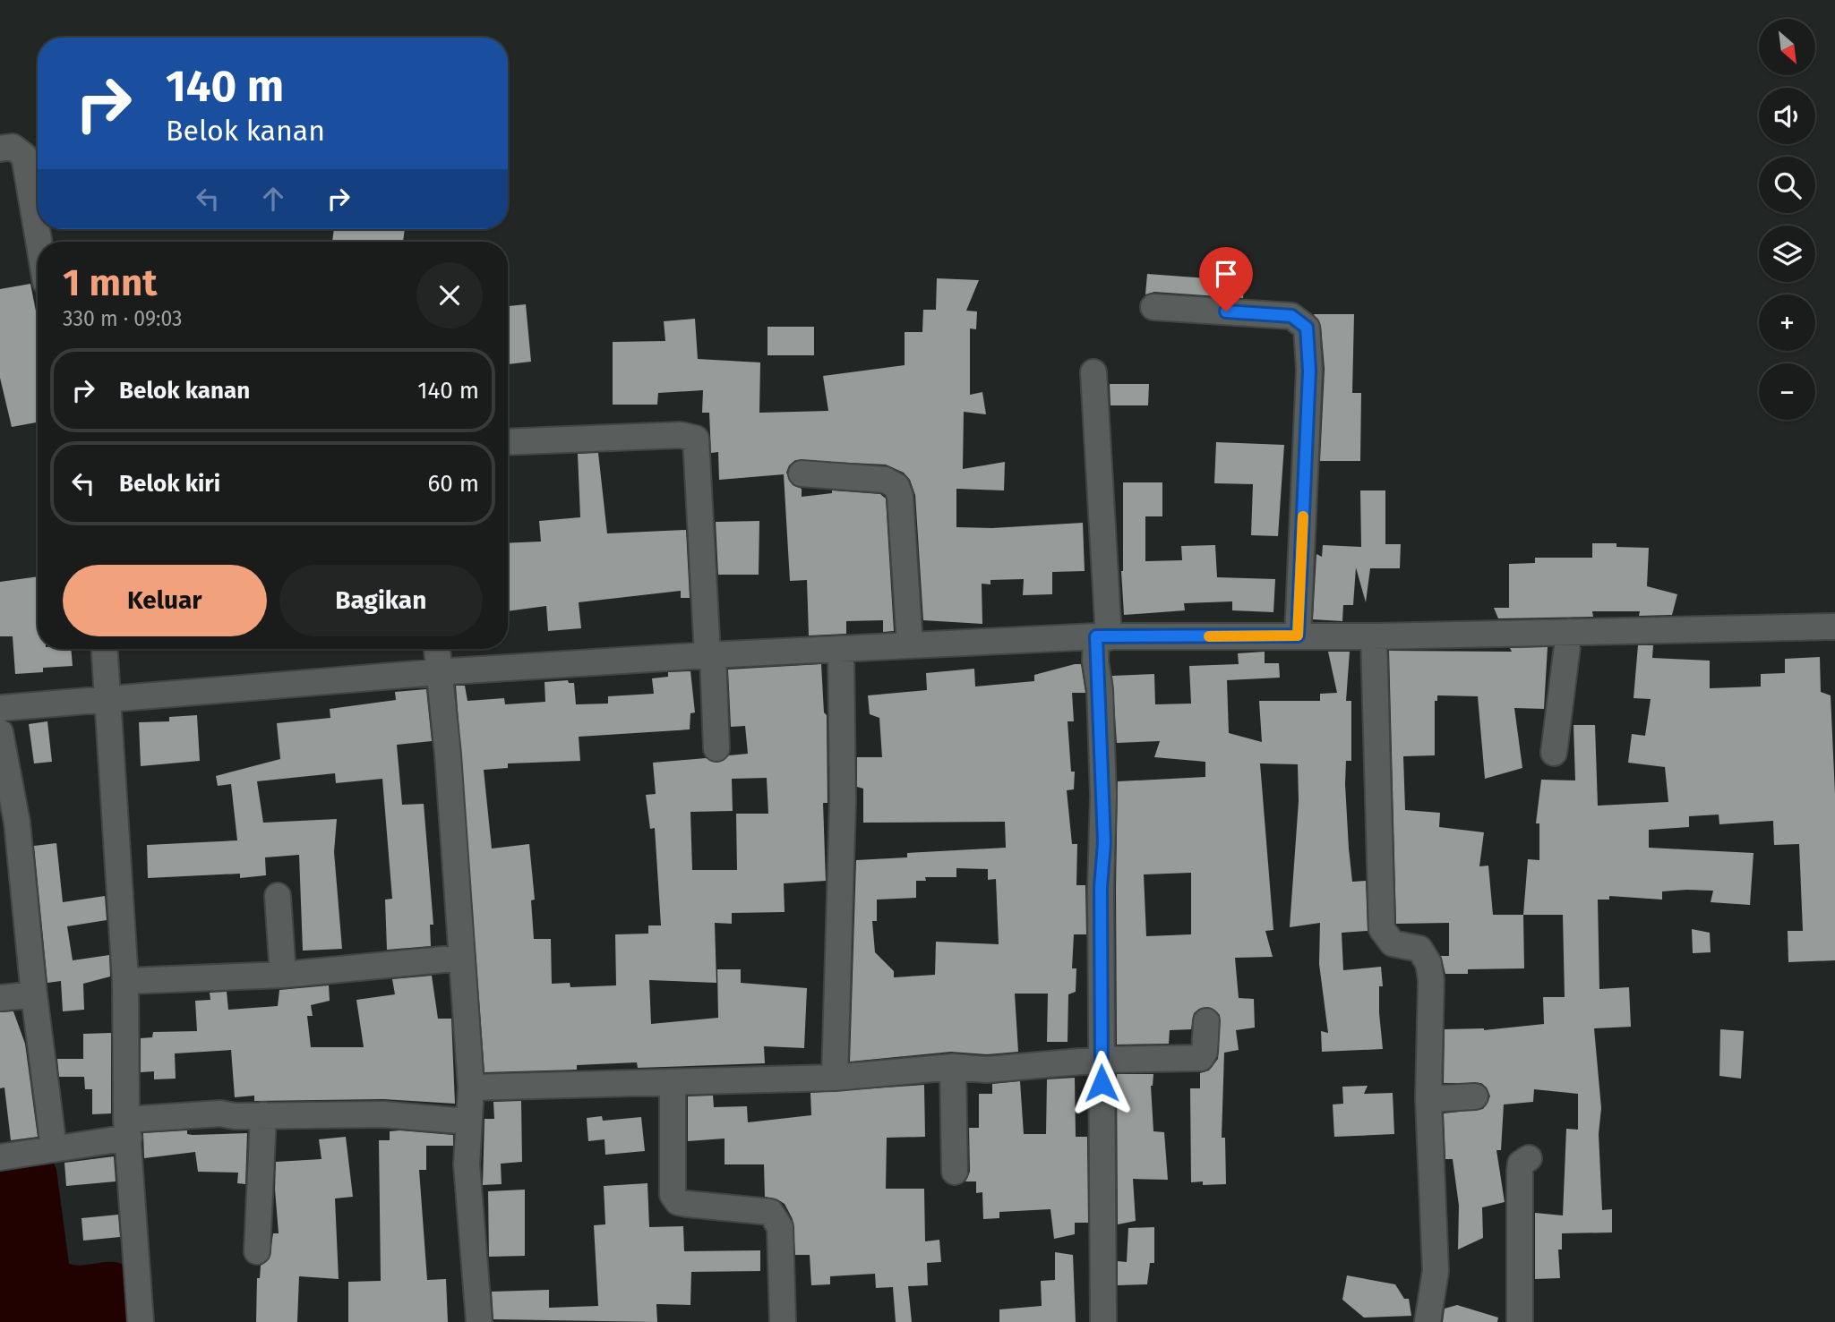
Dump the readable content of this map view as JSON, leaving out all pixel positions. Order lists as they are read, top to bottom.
{
  "north": "bottom right",
  "page": {
    "map_buttons": ["+", "−"],
    "turn": ["140 m", "Belok kanan"],
    "heading": ["1 mnt", "330 m · 09:03"],
    "list": [
      {
        "name": "Belok kanan",
        "value": "140 m"
      },
      {
        "name": "Belok kiri",
        "value": "60 m"
      }
    ],
    "buttons": ["Keluar", "Bagikan"]
  }
}
